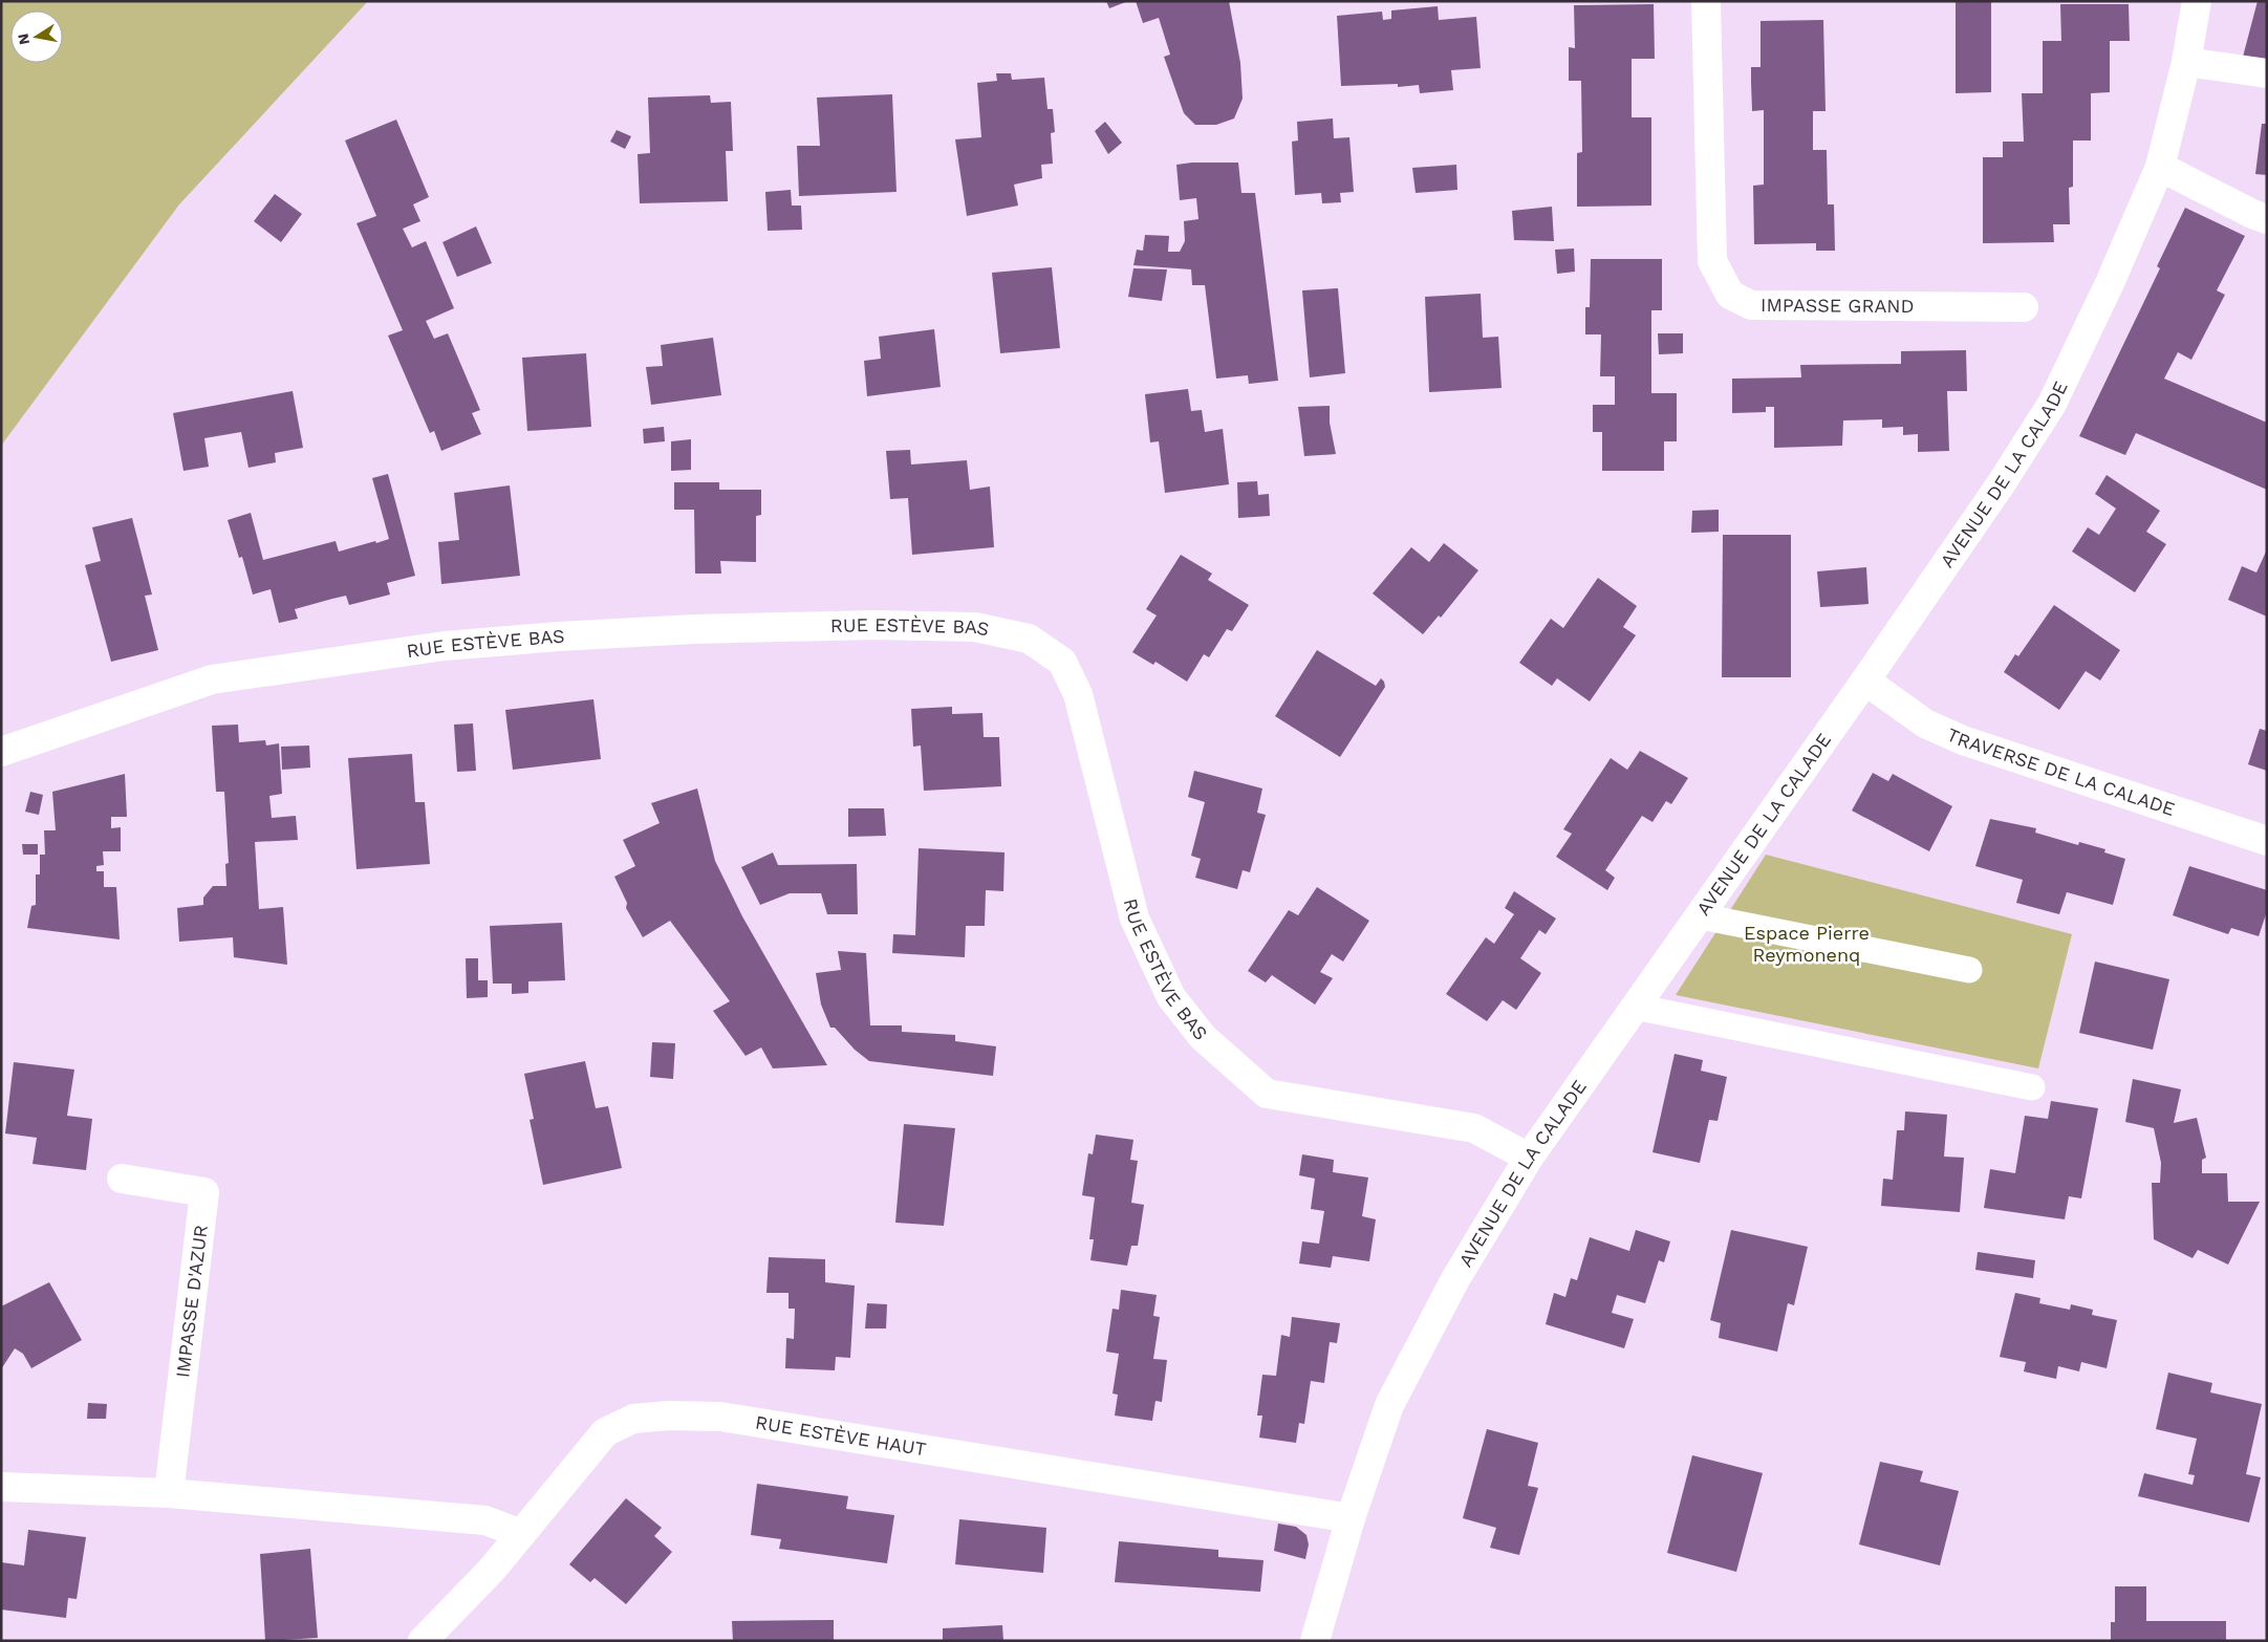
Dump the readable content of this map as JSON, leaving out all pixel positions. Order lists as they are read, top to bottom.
{
  "streets": {
    "street": [
      "IMPASSE GRAND",
      "AVENUE DE LA CALADE",
      "RUE ESTÈVE BAS",
      "TRAVERSE DE LA CALADE",
      "IMPASSE D'AZUR",
      "RUE ESTÈVE HAUT"
    ]
  },
  "crossings": [
    ["AVENUE DE LA CALADE", "RUE ESTÈVE BAS"],
    ["AVENUE DE LA CALADE", "TRAVERSE DE LA CALADE"],
    ["AVENUE DE LA CALADE", "RUE ESTÈVE HAUT"]
  ],
  "parks": ["Espace Pierre Reymonenq"],
  "north": "left"
}
